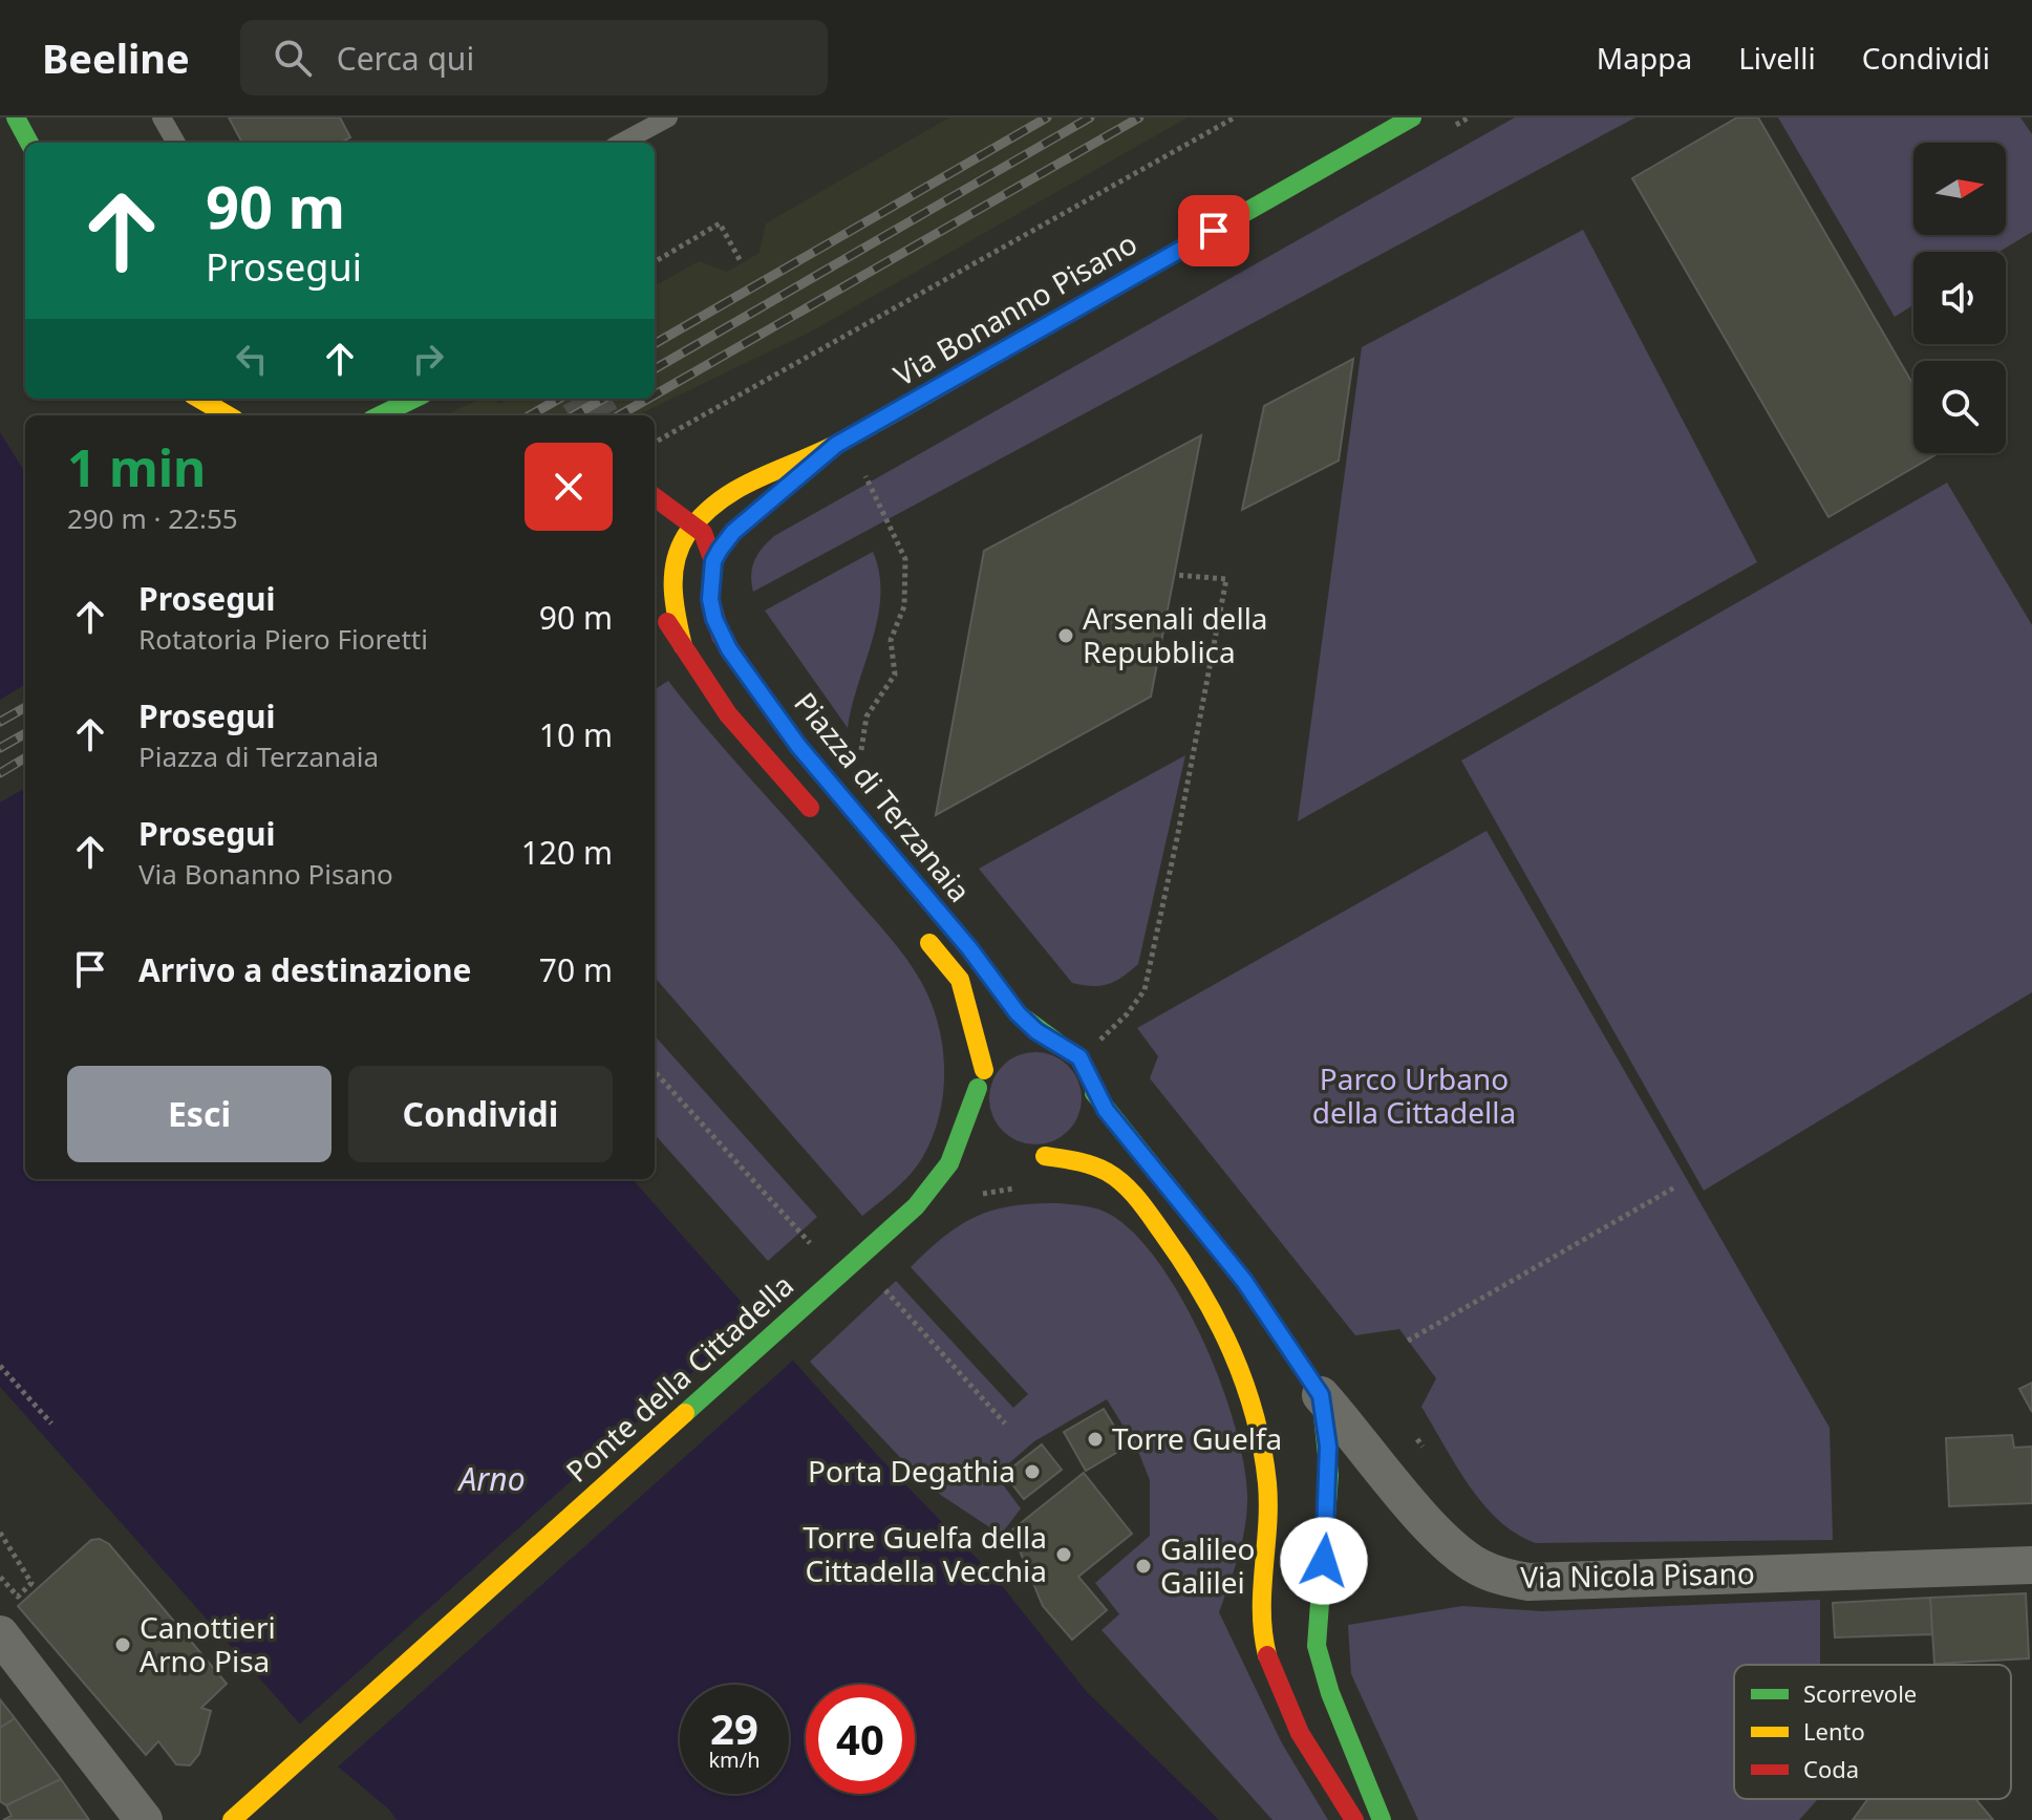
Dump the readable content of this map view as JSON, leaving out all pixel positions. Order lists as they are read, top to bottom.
{
  "streets": {
    "main road": ["Via Bonanno Pisano", "Piazza di Terzanaia", "Ponte della Cittadella"],
    "street": ["Via Nicola Pisano"]
  },
  "crossings": [
    ["Via Bonanno Pisano", "Piazza di Terzanaia"],
    ["Piazza di Terzanaia", "Ponte della Cittadella"]
  ],
  "water": ["Arno"],
  "parks": ["Parco Urbano della Cittadella"],
  "places": [
    "Arsenali della Repubblica",
    "Torre Guelfa",
    "Porta Degathia",
    "Torre Guelfa della Cittadella Vecchia",
    "Galileo Galilei",
    "Canottieri Arno Pisa"
  ],
  "legend": ["Scorrevole", "Lento", "Coda"],
  "north": "right",
  "page": {
    "header": "Beeline",
    "search": "Cerca qui",
    "nav": ["Mappa", "Livelli", "Condividi"],
    "turn": ["90 m", "Prosegui"],
    "heading": ["1 min", "290 m · 22:55"],
    "list": [
      {
        "name": "Prosegui",
        "note": "Rotatoria Piero Fioretti",
        "value": "90 m"
      },
      {
        "name": "Prosegui",
        "note": "Piazza di Terzanaia",
        "value": "10 m"
      },
      {
        "name": "Prosegui",
        "note": "Via Bonanno Pisano",
        "value": "120 m"
      },
      {
        "name": "Arrivo a destinazione",
        "value": "70 m"
      }
    ],
    "buttons": ["Esci", "Condividi"],
    "speed": "29 km/h",
    "limit": "40"
  }
}
